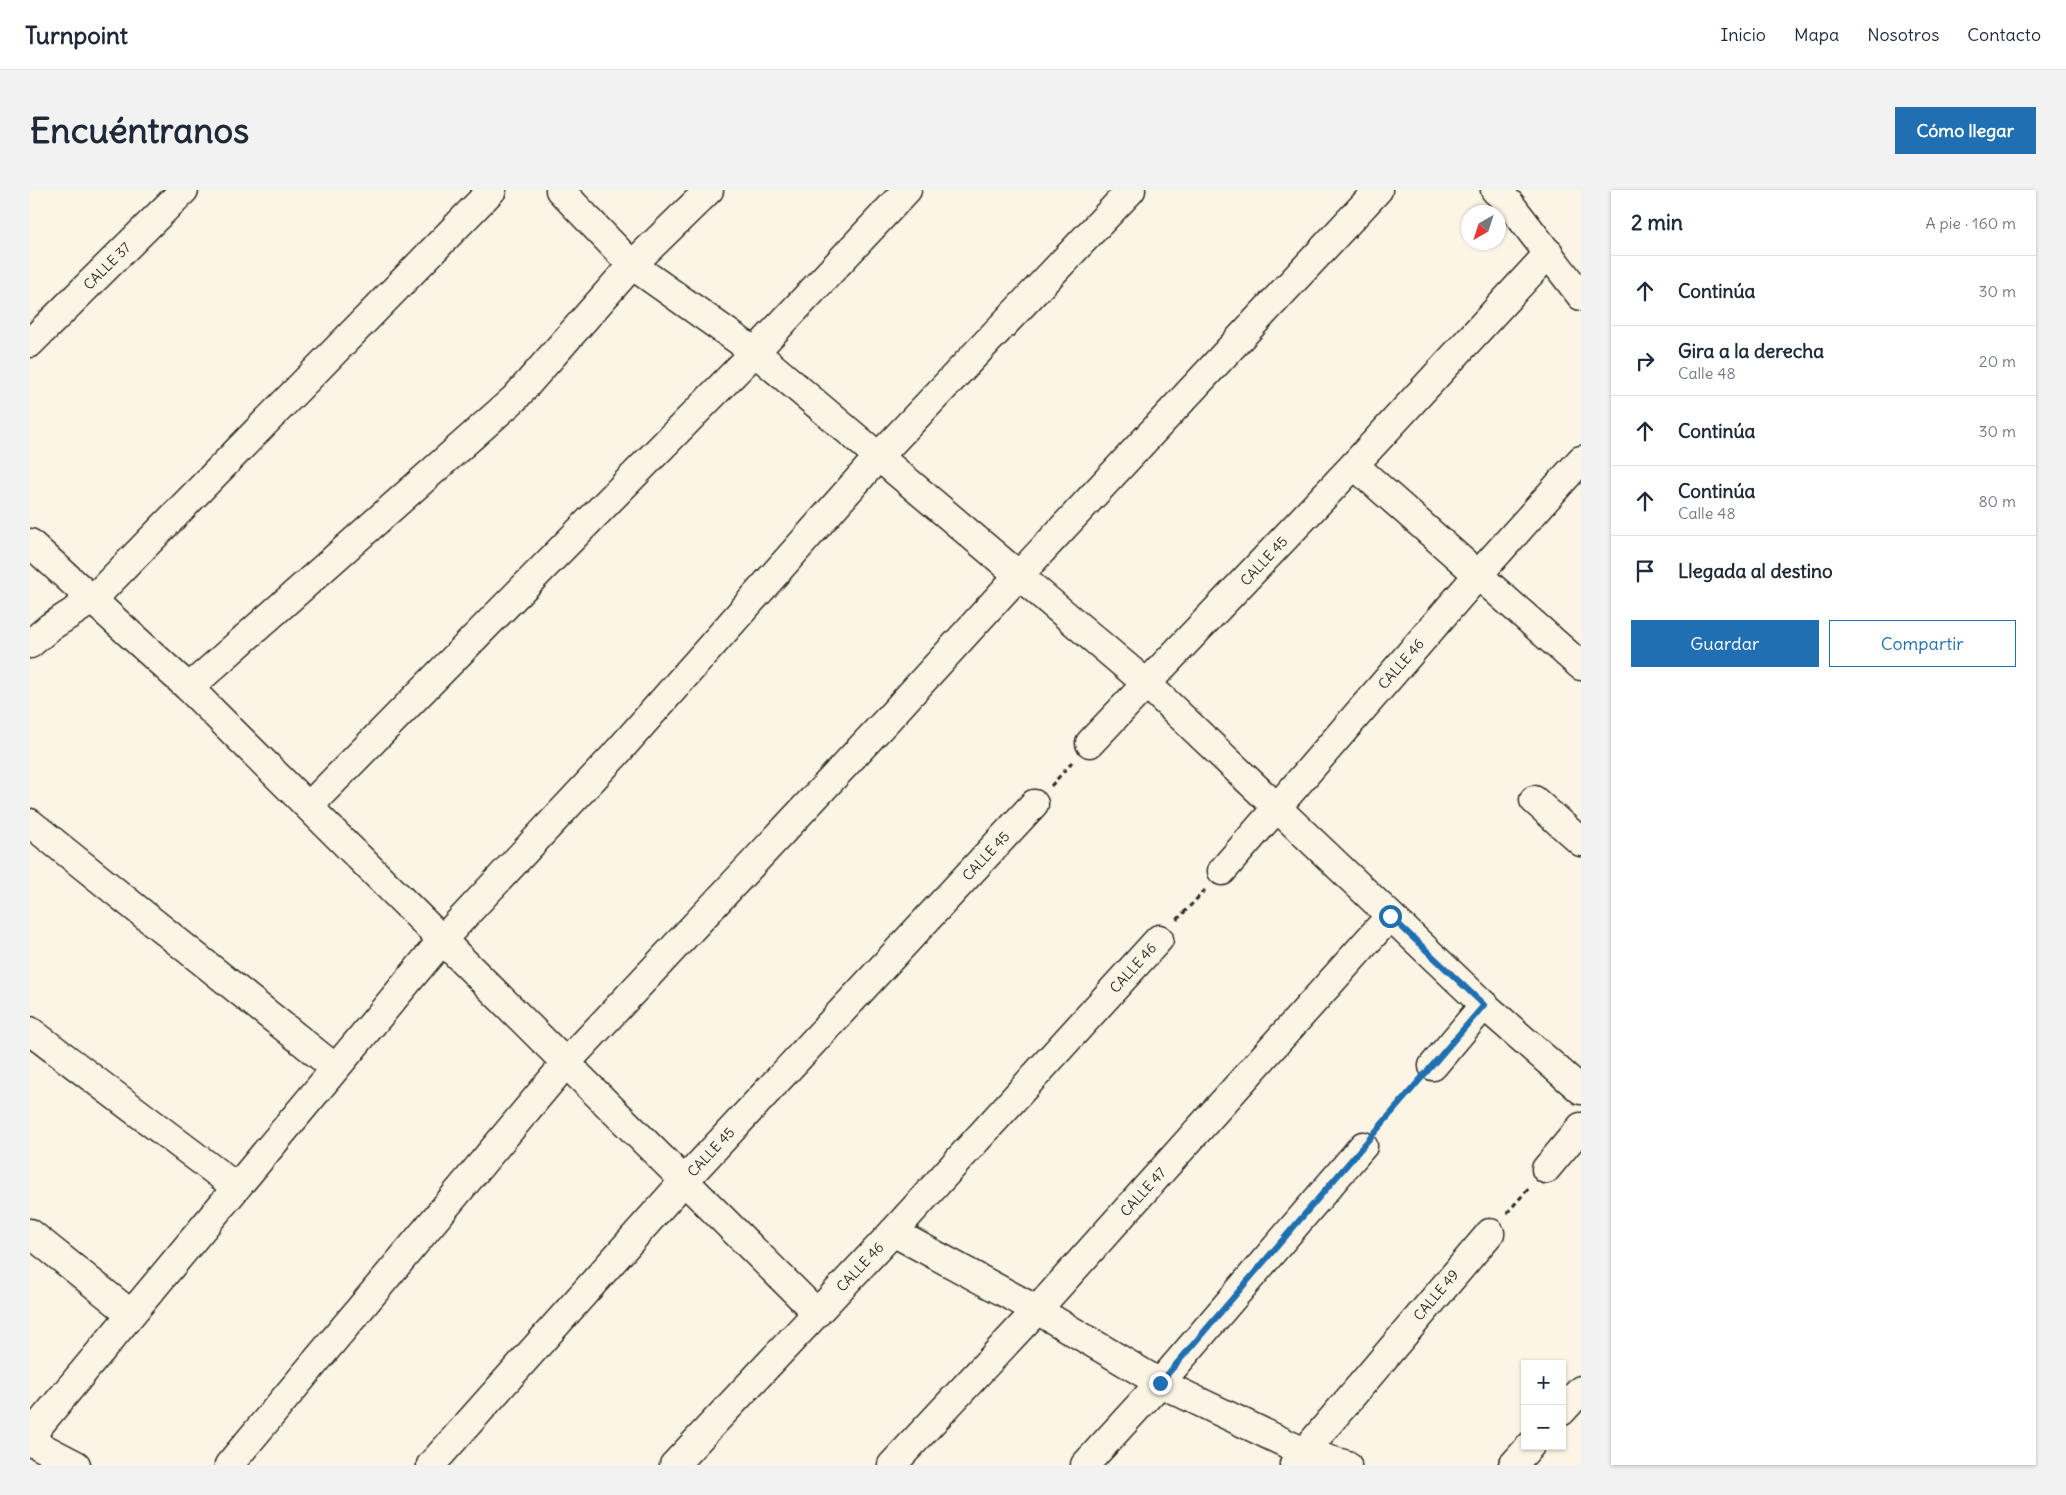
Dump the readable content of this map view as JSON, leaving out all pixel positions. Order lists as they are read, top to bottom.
{
  "streets": {
    "street": [
      "CALLE 37",
      "CALLE 45",
      "CALLE 46",
      "CALLE 47",
      "CALLE 49"
    ]
  },
  "north": "bottom left",
  "page": {
    "header": "Turnpoint",
    "nav": [
      "Inicio",
      "Mapa",
      "Nosotros",
      "Contacto"
    ],
    "buttons": [
      "Cómo llegar",
      ["Guardar", "Compartir"]
    ],
    "title": "Encuéntranos",
    "heading": ["2 min", "A pie · 160 m"],
    "list": [
      ["Continúa", "30 m"],
      ["Gira a la derecha", "Calle 48", "20 m"],
      ["Continúa", "30 m"],
      ["Continúa", "Calle 48", "80 m"],
      "Llegada al destino"
    ],
    "map_buttons": ["+", "−"]
  }
}
